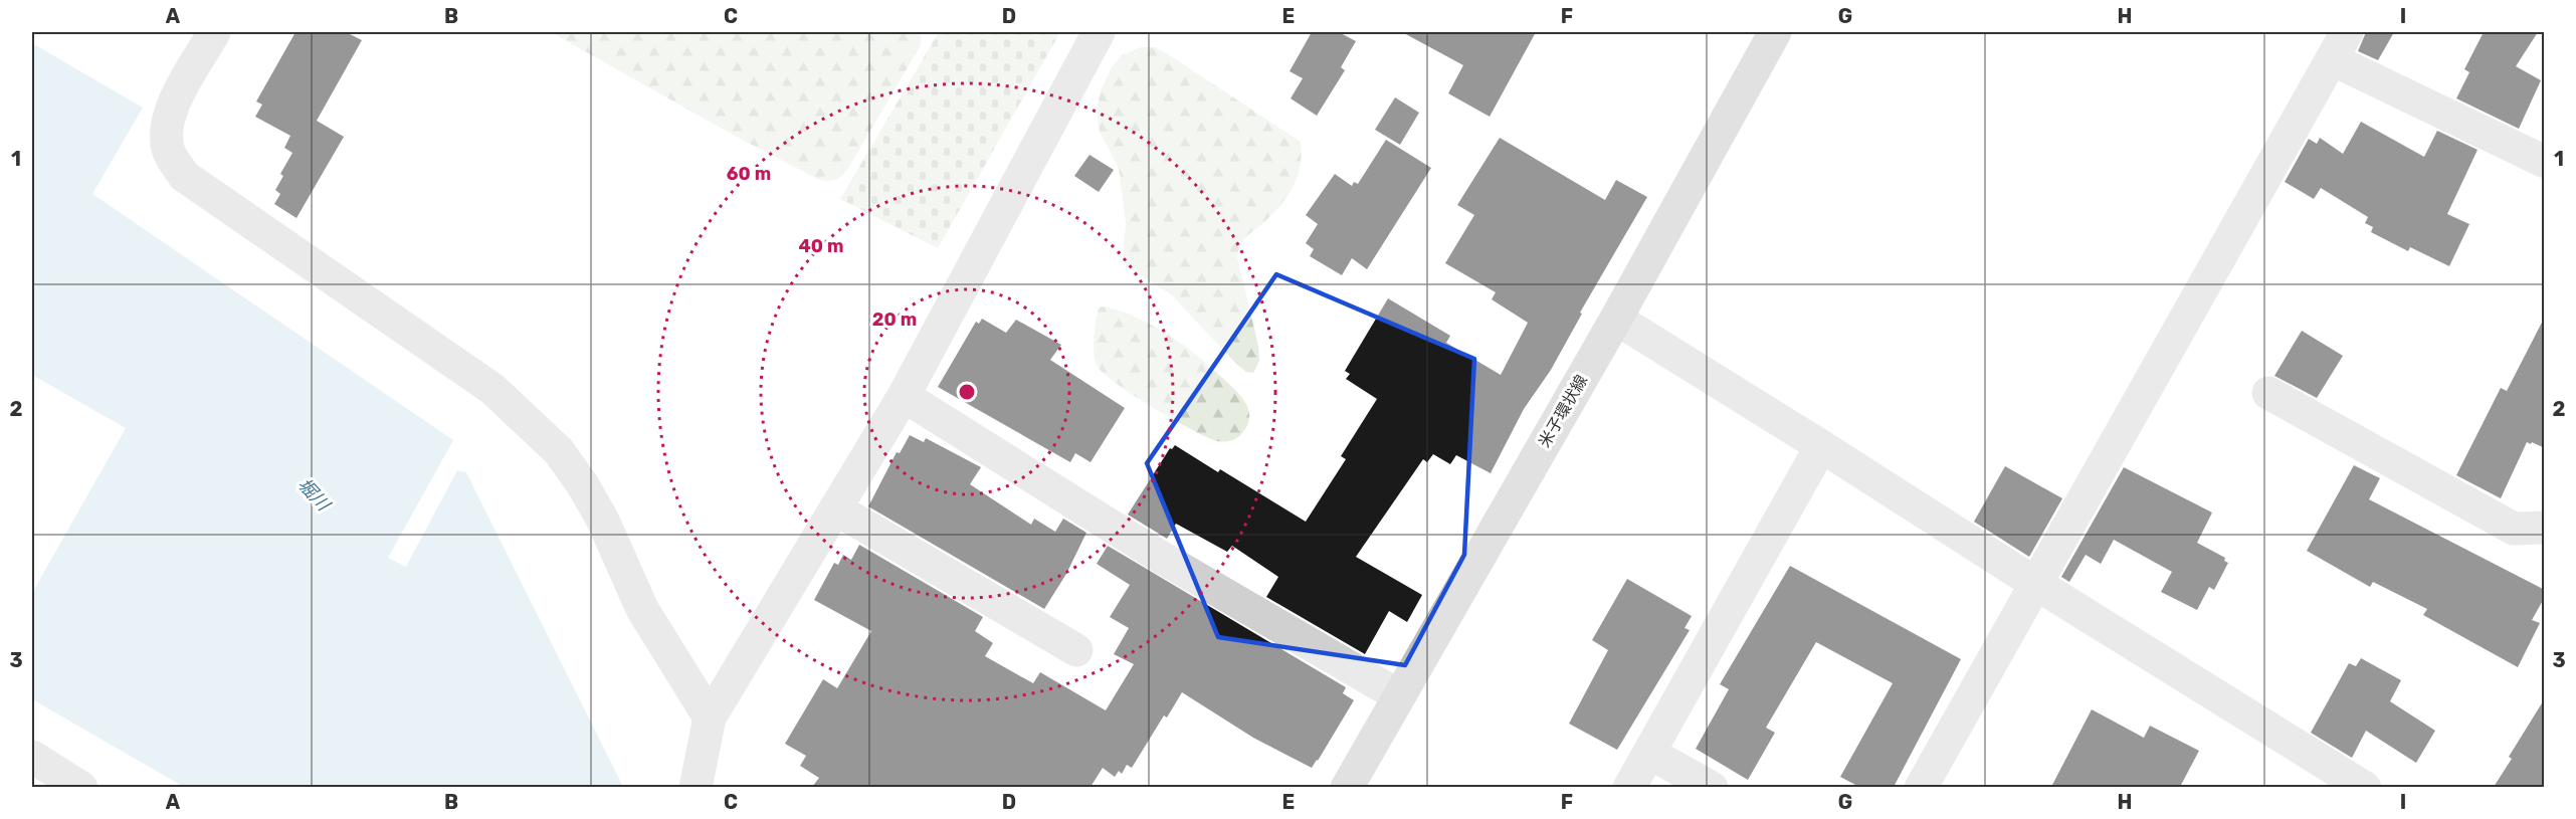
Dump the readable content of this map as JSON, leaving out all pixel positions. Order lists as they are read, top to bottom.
{
  "streets": {
    "main road": ["米子環状線"]
  },
  "water": ["堀川"],
  "grid": {
    "columns": [
      "A",
      "B",
      "C",
      "D",
      "E",
      "F",
      "G",
      "H",
      "I"
    ],
    "rows": ["1", "2", "3"]
  },
  "rings": ["60 m", "40 m", "20 m"]
}
